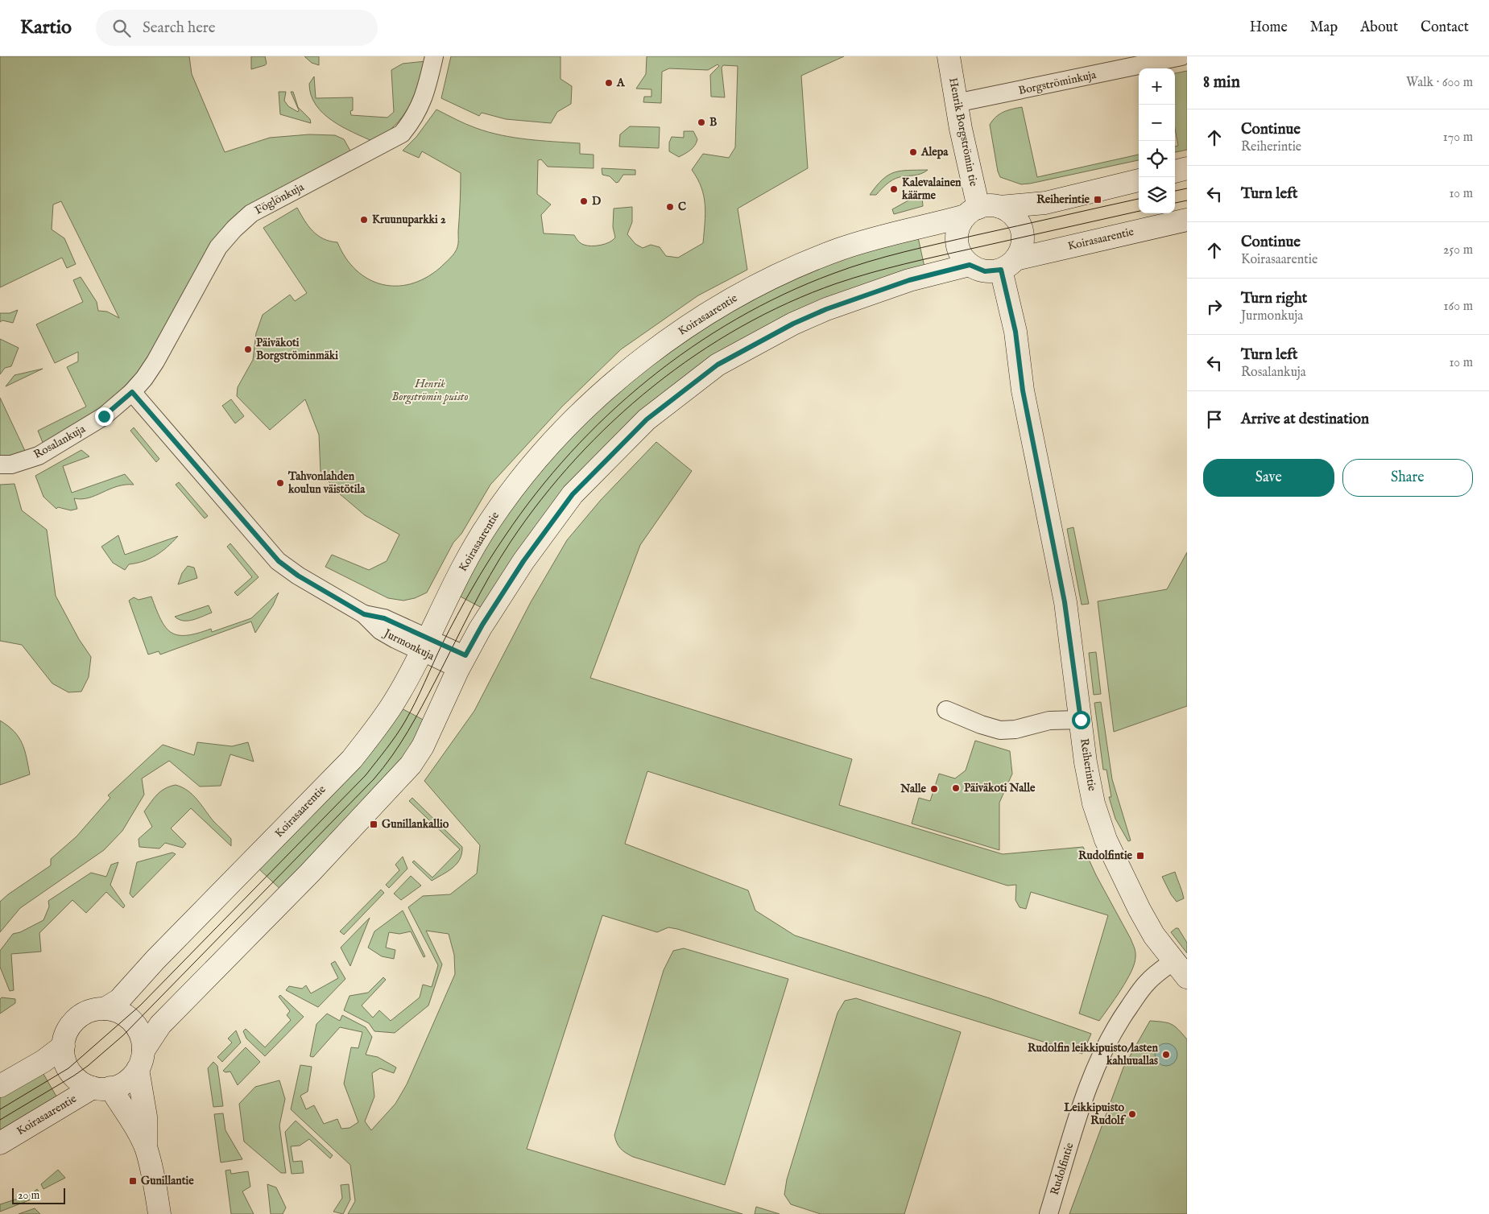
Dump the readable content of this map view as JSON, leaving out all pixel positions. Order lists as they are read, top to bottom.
{
  "streets": {
    "street": [
      "Borgströminkuja",
      "Henrik Borgströmin tie",
      "Föglönkuja",
      "Koirasaarentie",
      "Rosalankuja",
      "Jurmonkuja",
      "Reiherintie",
      "Rudolfintie"
    ]
  },
  "crossings": [
    ["Borgströminkuja", "Henrik Borgströmin tie"],
    ["Henrik Borgströmin tie", "Koirasaarentie"],
    ["Henrik Borgströmin tie", "Reiherintie"],
    ["Föglönkuja", "Rosalankuja"],
    ["Föglönkuja", "Jurmonkuja"],
    ["Koirasaarentie", "Jurmonkuja"],
    ["Koirasaarentie", "Reiherintie"],
    ["Rosalankuja", "Jurmonkuja"],
    ["Reiherintie", "Rudolfintie"]
  ],
  "parks": ["Henrik Borgströmin puisto"],
  "places": {
    "other": [
      "A",
      "B",
      "Alepa",
      "Kalevalainen käärme",
      "D",
      "C",
      "Kruunuparkki 2",
      "Päiväkoti Borgströminmäki",
      "Tahvonlahden koulun väistötila",
      "Päiväkoti Nalle",
      "Nalle",
      "Rudolfin leikkipuisto/lasten kahluuallas",
      "Leikkipuisto Rudolf"
    ],
    "transit": [
      "Reiherintie",
      "Gunillankallio",
      "Rudolfintie",
      "Gunillantie"
    ]
  },
  "scale_bar": "20 m",
  "page": {
    "header": "Kartio",
    "search": "Search here",
    "nav": [
      "Home",
      "Map",
      "About",
      "Contact"
    ],
    "heading": ["8 min", "Walk · 600 m"],
    "map_buttons": ["+", "−"],
    "list": [
      ["Continue", "Reiherintie", "170 m"],
      ["Turn left", "10 m"],
      ["Continue", "Koirasaarentie", "250 m"],
      ["Turn right", "Jurmonkuja", "160 m"],
      ["Turn left", "Rosalankuja", "10 m"],
      "Arrive at destination"
    ],
    "buttons": ["Save", "Share"],
    "scale": "20 m"
  }
}
